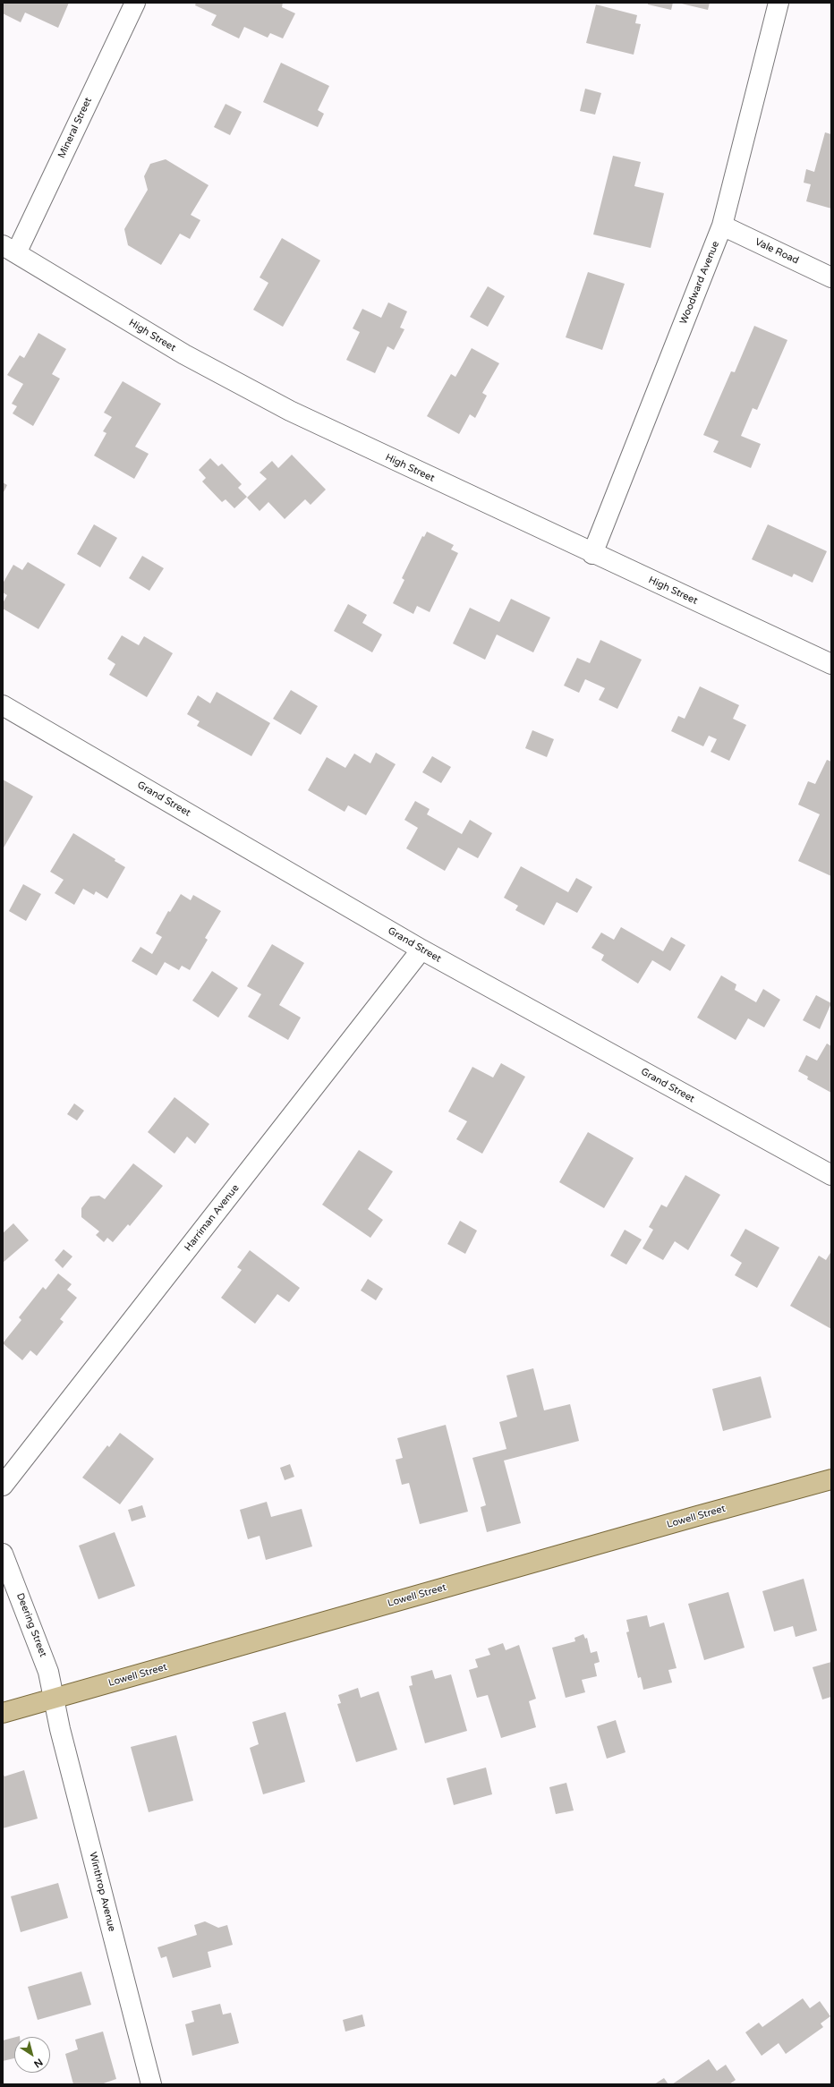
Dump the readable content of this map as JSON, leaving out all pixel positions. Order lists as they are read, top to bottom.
{
  "streets": {
    "main road": ["Lowell Street"],
    "street": [
      "Mineral Street",
      "Vale Road",
      "Woodward Avenue",
      "High Street",
      "Grand Street",
      "Harriman Avenue",
      "Deering Street",
      "Winthrop Avenue"
    ]
  },
  "crossings": [
    ["Mineral Street", "High Street"],
    ["Vale Road", "Woodward Avenue"],
    ["Woodward Avenue", "High Street"],
    ["Grand Street", "Harriman Avenue"],
    ["Lowell Street", "Deering Street"],
    ["Lowell Street", "Winthrop Avenue"],
    ["Deering Street", "Winthrop Avenue"]
  ],
  "north": "bottom right"
}
